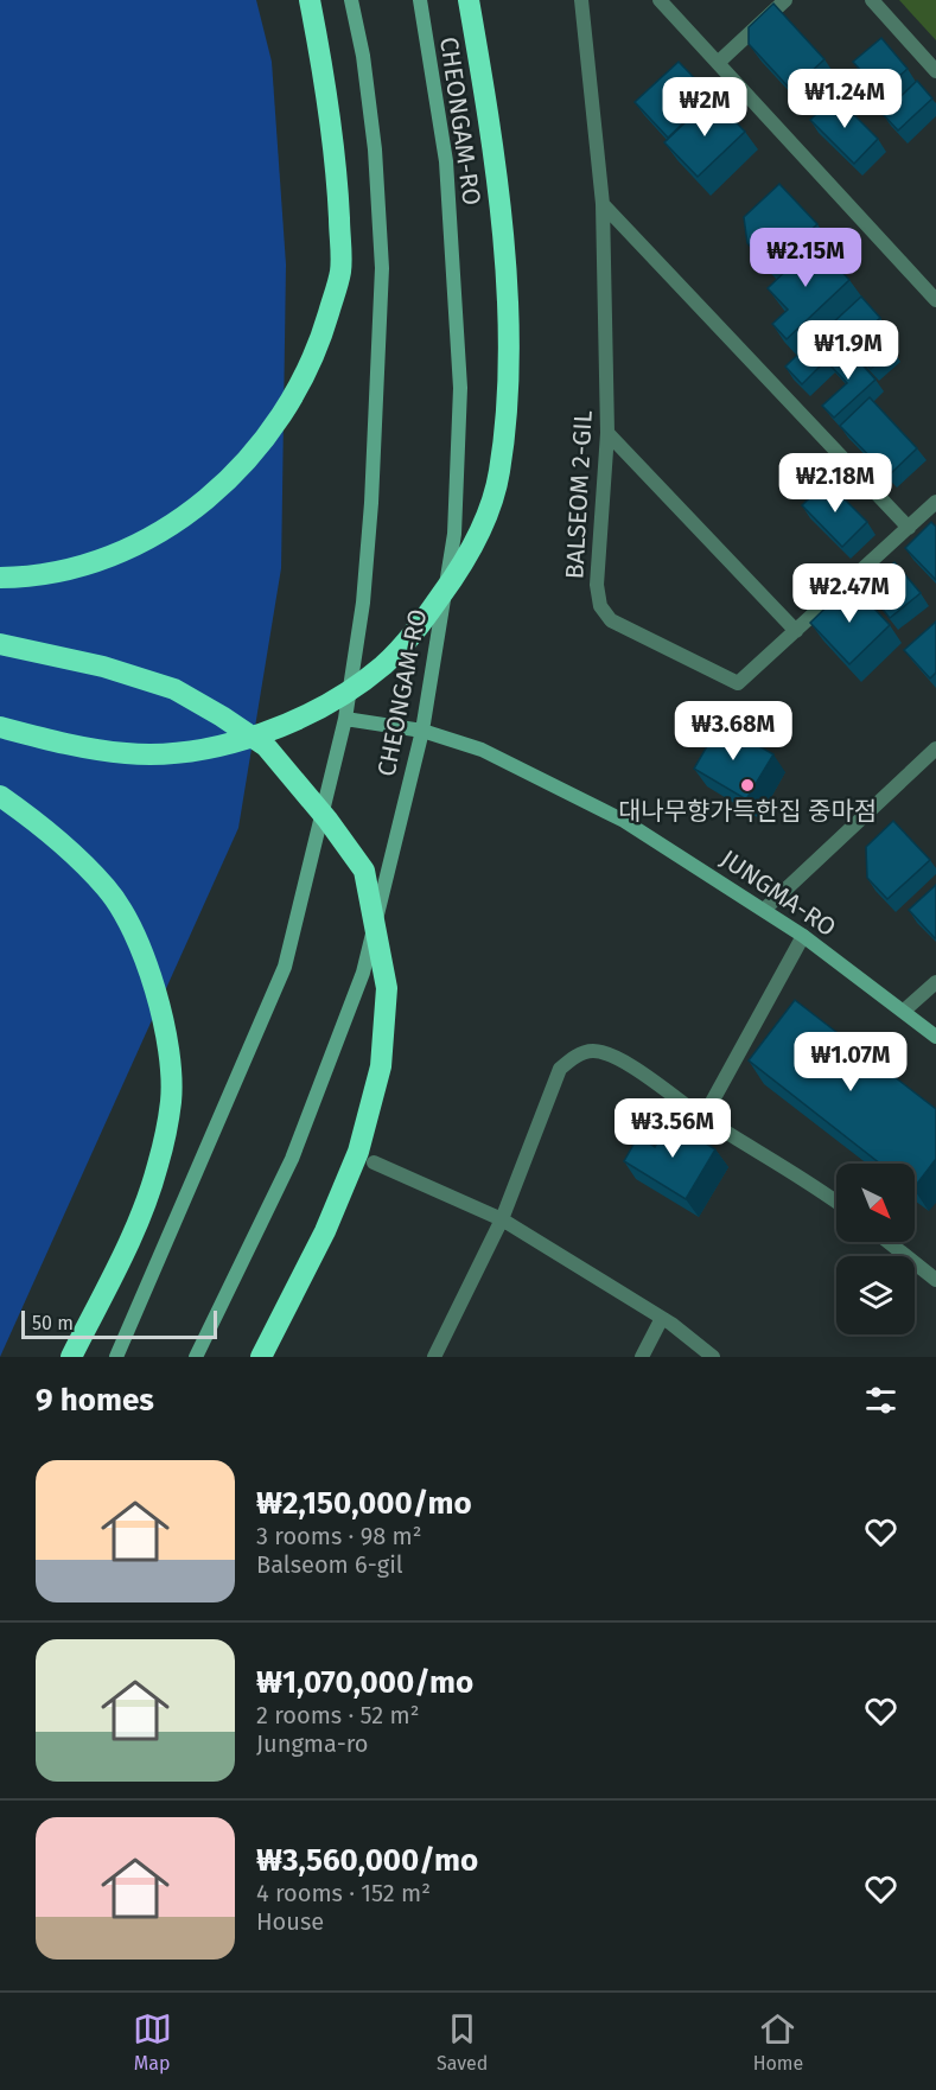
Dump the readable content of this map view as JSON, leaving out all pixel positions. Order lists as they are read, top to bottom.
{
  "streets": {
    "main road": ["CHEONGAM-RO", "JUNGMA-RO"],
    "street": ["BALSEOM 2-GIL"]
  },
  "crossings": [
    ["CHEONGAM-RO", "JUNGMA-RO"]
  ],
  "places": ["대나무향가득한집 중마점"],
  "scale_bar": "50 m",
  "north": "bottom right",
  "page": {
    "price": [
      "₩1.24M",
      "₩2M",
      "₩2.15M",
      "₩1.9M",
      "₩2.18M",
      "₩2.47M",
      "₩3.68M",
      "₩1.07M",
      "₩3.56M"
    ],
    "scale": "50 m",
    "heading": "9 homes",
    "list": [
      {
        "name": "₩2,150,000/mo",
        "note": "3 rooms · 98 m² · Balseom 6-gil"
      },
      {
        "name": "₩1,070,000/mo",
        "note": "2 rooms · 52 m² · Jungma-ro"
      },
      {
        "name": "₩3,560,000/mo",
        "note": "4 rooms · 152 m² · House"
      }
    ],
    "tabs": ["Map", "Saved", "Home"]
  }
}
